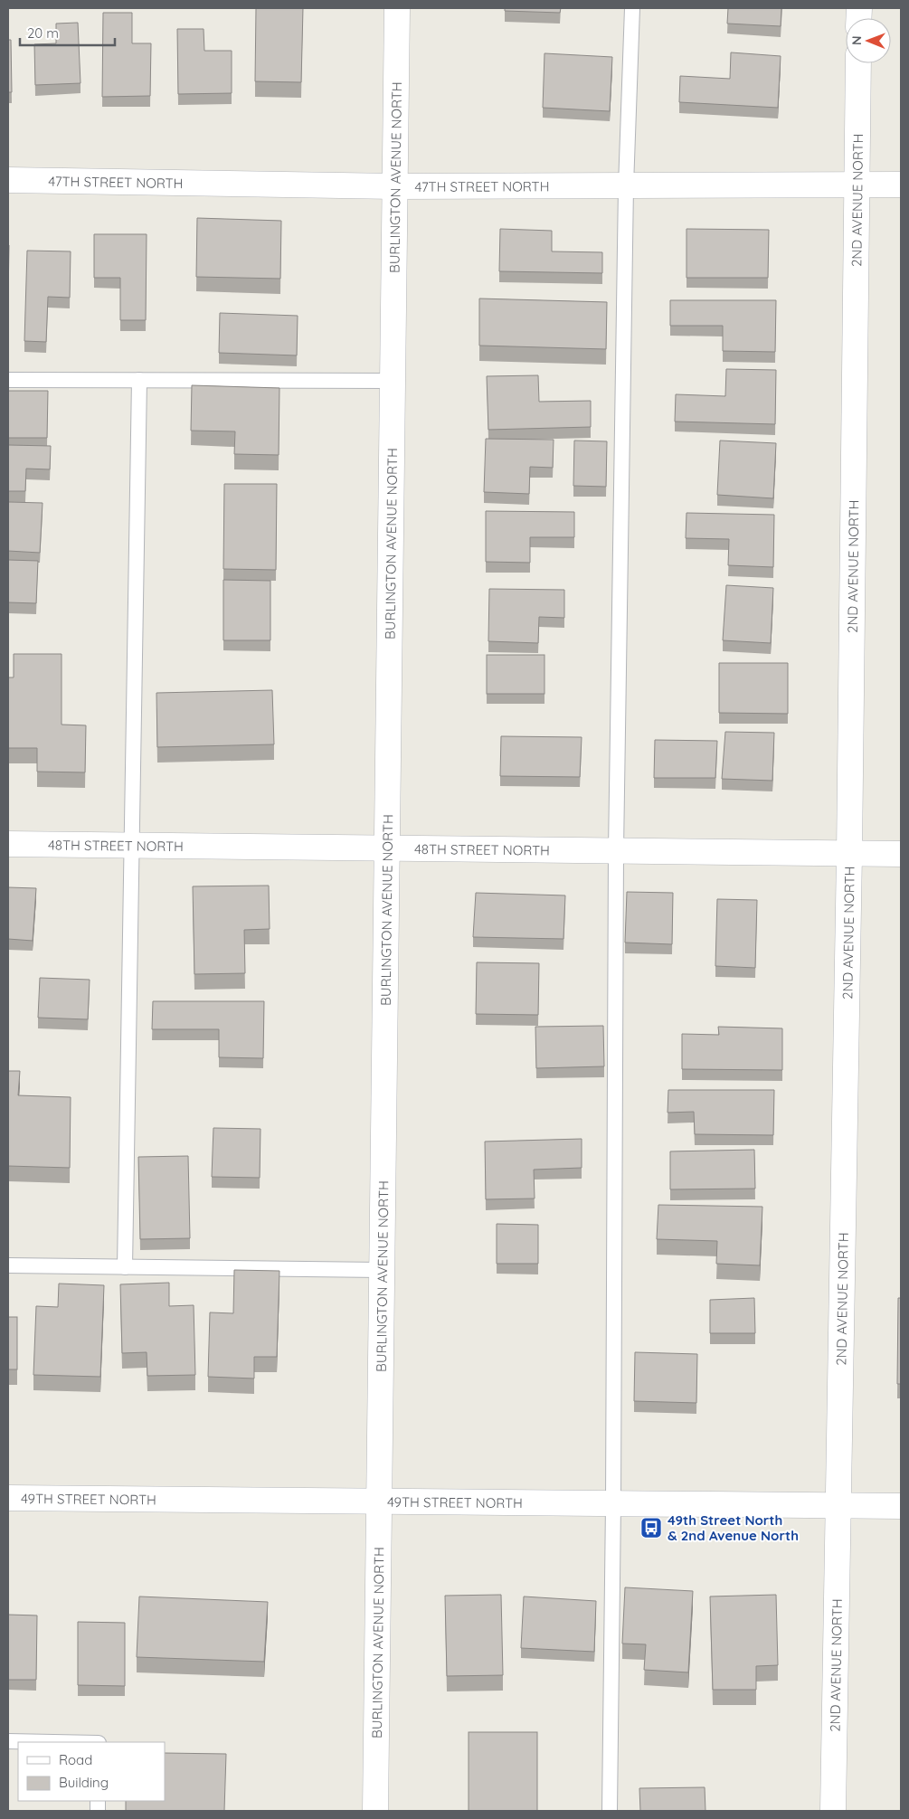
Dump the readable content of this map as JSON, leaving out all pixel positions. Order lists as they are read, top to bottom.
{
  "streets": {
    "street": [
      "BURLINGTON AVENUE NORTH",
      "47TH STREET NORTH",
      "2ND AVENUE NORTH",
      "48TH STREET NORTH",
      "49TH STREET NORTH"
    ]
  },
  "crossings": [
    ["BURLINGTON AVENUE NORTH", "47TH STREET NORTH"],
    ["BURLINGTON AVENUE NORTH", "48TH STREET NORTH"],
    ["BURLINGTON AVENUE NORTH", "49TH STREET NORTH"],
    ["47TH STREET NORTH", "2ND AVENUE NORTH"],
    ["2ND AVENUE NORTH", "48TH STREET NORTH"],
    ["2ND AVENUE NORTH", "49TH STREET NORTH"]
  ],
  "places": {
    "bus stop": ["49th Street North & 2nd Avenue North"]
  },
  "legend": ["Road", "Building"],
  "scale_bar": "20 m",
  "north": "left"
}
